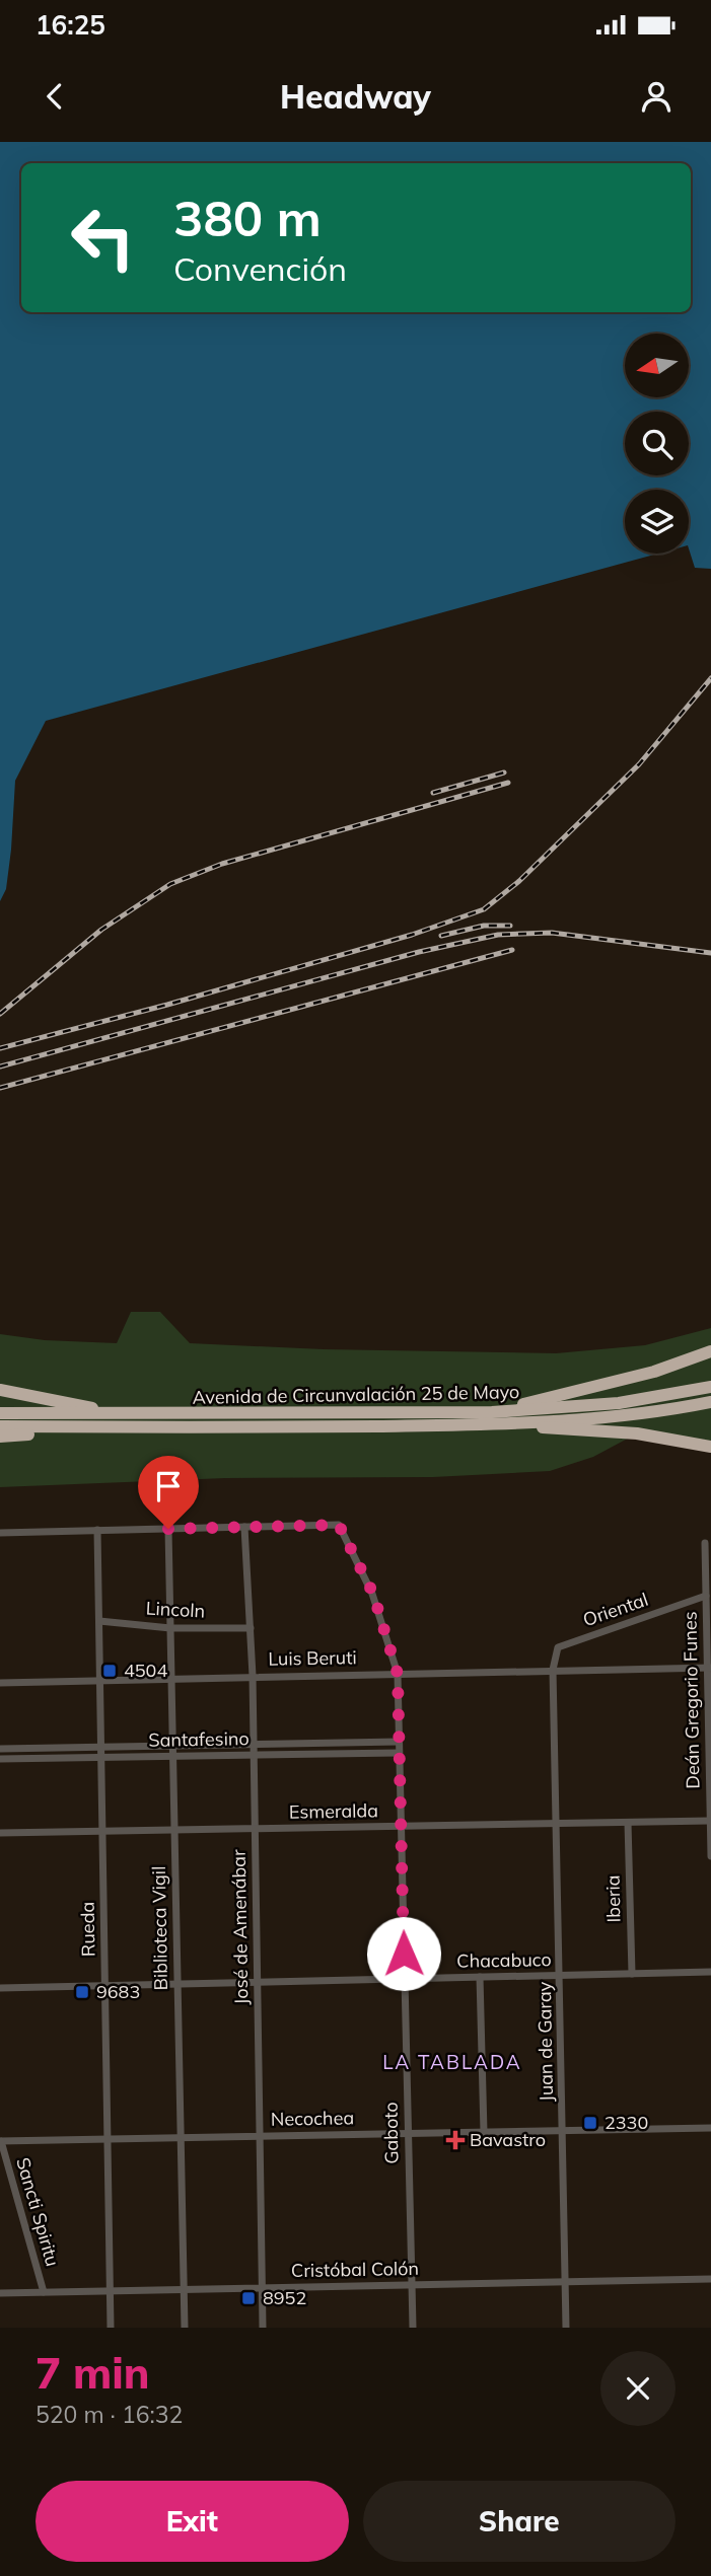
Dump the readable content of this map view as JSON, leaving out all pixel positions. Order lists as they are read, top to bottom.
{
  "streets": {
    "highway": ["Avenida de Circunvalación 25 de Mayo"],
    "street": [
      "Lincoln",
      "Oriental",
      "Luis Beruti",
      "Deán Gregorio Funes",
      "Santafesino",
      "Esmeralda",
      "Iberia",
      "José de Amenábar",
      "Biblioteca Vigil",
      "Rueda",
      "Chacabuco",
      "Juan de Garay",
      "Necochea",
      "Gaboto",
      "Sancti Spiritu",
      "Cristóbal Colón"
    ]
  },
  "crossings": [
    ["Lincoln", "José de Amenábar"],
    ["Lincoln", "Biblioteca Vigil"],
    ["Lincoln", "Rueda"],
    ["Oriental", "Luis Beruti"],
    ["Oriental", "Deán Gregorio Funes"],
    ["Oriental", "Juan de Garay"],
    ["Luis Beruti", "Deán Gregorio Funes"],
    ["Luis Beruti", "José de Amenábar"],
    ["Luis Beruti", "Biblioteca Vigil"],
    ["Luis Beruti", "Rueda"],
    ["Luis Beruti", "Juan de Garay"],
    ["Luis Beruti", "Gaboto"],
    ["Deán Gregorio Funes", "Esmeralda"],
    ["Santafesino", "José de Amenábar"],
    ["Santafesino", "Biblioteca Vigil"],
    ["Santafesino", "Rueda"],
    ["Santafesino", "Gaboto"],
    ["Esmeralda", "Iberia"],
    ["Esmeralda", "José de Amenábar"],
    ["Esmeralda", "Biblioteca Vigil"],
    ["Esmeralda", "Rueda"],
    ["Esmeralda", "Juan de Garay"],
    ["Esmeralda", "Gaboto"],
    ["Iberia", "Chacabuco"],
    ["José de Amenábar", "Chacabuco"],
    ["José de Amenábar", "Necochea"],
    ["José de Amenábar", "Gaboto"],
    ["José de Amenábar", "Cristóbal Colón"],
    ["Biblioteca Vigil", "Chacabuco"],
    ["Biblioteca Vigil", "Necochea"],
    ["Biblioteca Vigil", "Cristóbal Colón"],
    ["Rueda", "Chacabuco"],
    ["Rueda", "Necochea"],
    ["Rueda", "Cristóbal Colón"],
    ["Chacabuco", "Juan de Garay"],
    ["Chacabuco", "Gaboto"],
    ["Juan de Garay", "Necochea"],
    ["Juan de Garay", "Cristóbal Colón"],
    ["Necochea", "Gaboto"],
    ["Necochea", "Sancti Spiritu"],
    ["Gaboto", "Cristóbal Colón"],
    ["Sancti Spiritu", "Cristóbal Colón"]
  ],
  "districts": ["LA TABLADA"],
  "places": {
    "transit": [
      "4504",
      "9683",
      "2330",
      "8952"
    ],
    "health": ["Bavastro"]
  },
  "north": "left",
  "page": {
    "status": "16:25",
    "header": "Headway",
    "turn": ["380 m", "Convención"],
    "heading": ["7 min", "520 m · 16:32"],
    "buttons": ["Exit", "Share"]
  }
}
